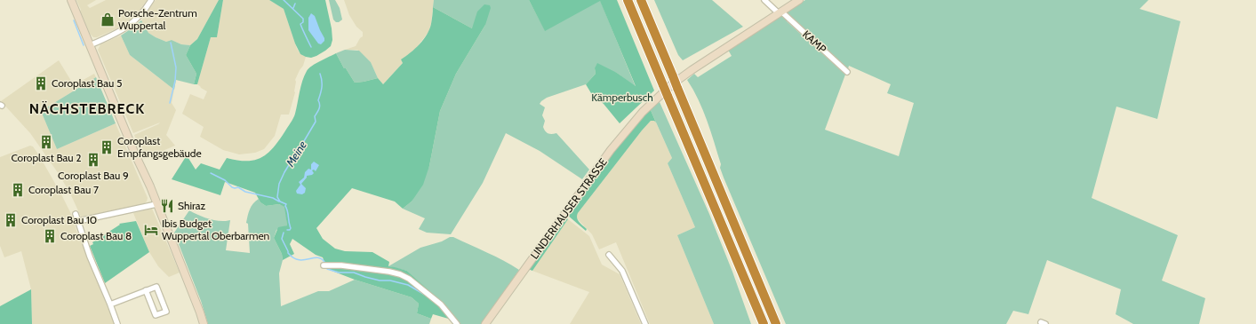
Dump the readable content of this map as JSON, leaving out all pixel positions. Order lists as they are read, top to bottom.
{
  "streets": {
    "main road": ["LINDERHAUSER STRASSE"],
    "street": ["KAMP"]
  },
  "crossings": [
    ["KAMP", "LINDERHAUSER STRASSE"]
  ],
  "districts": ["NÄCHSTEBRECK"],
  "water": ["Meine"],
  "parks": ["Kämperbusch"],
  "places": {
    "shop": ["Porsche-Zentrum Wuppertal"],
    "building": [
      "Coroplast Bau 5",
      "Coroplast Bau 2",
      "Coroplast Empfangsgebäude",
      "Coroplast Bau 9",
      "Coroplast Bau 7",
      "Coroplast Bau 10",
      "Coroplast Bau 8"
    ],
    "restaurant": ["Shiraz"],
    "hotel": ["Ibis Budget Wuppertal Oberbarmen"]
  }
}
